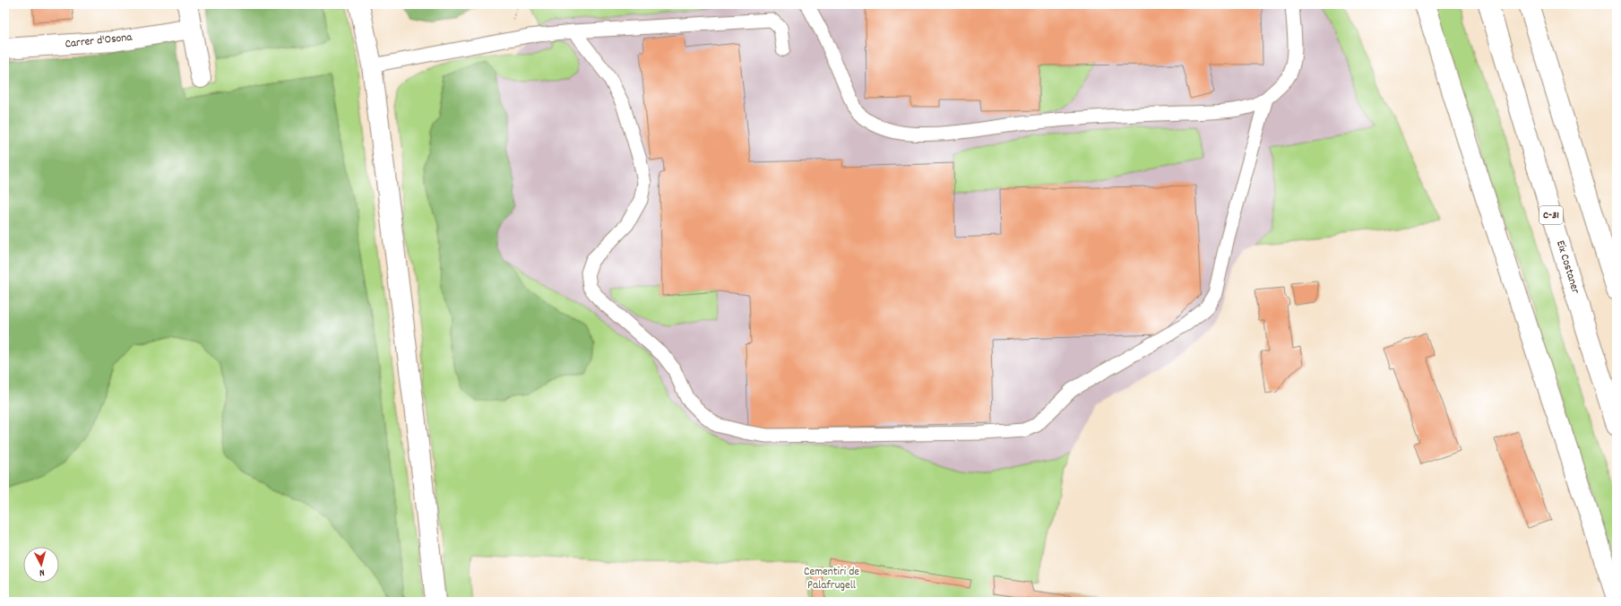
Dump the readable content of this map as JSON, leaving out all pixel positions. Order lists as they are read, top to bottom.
{
  "streets": {
    "main road": ["Carrer d'Osona", "C-31", "Eix Costaner"]
  },
  "parks": ["Cementiri de Palafrugell"],
  "north": "bottom"
}
